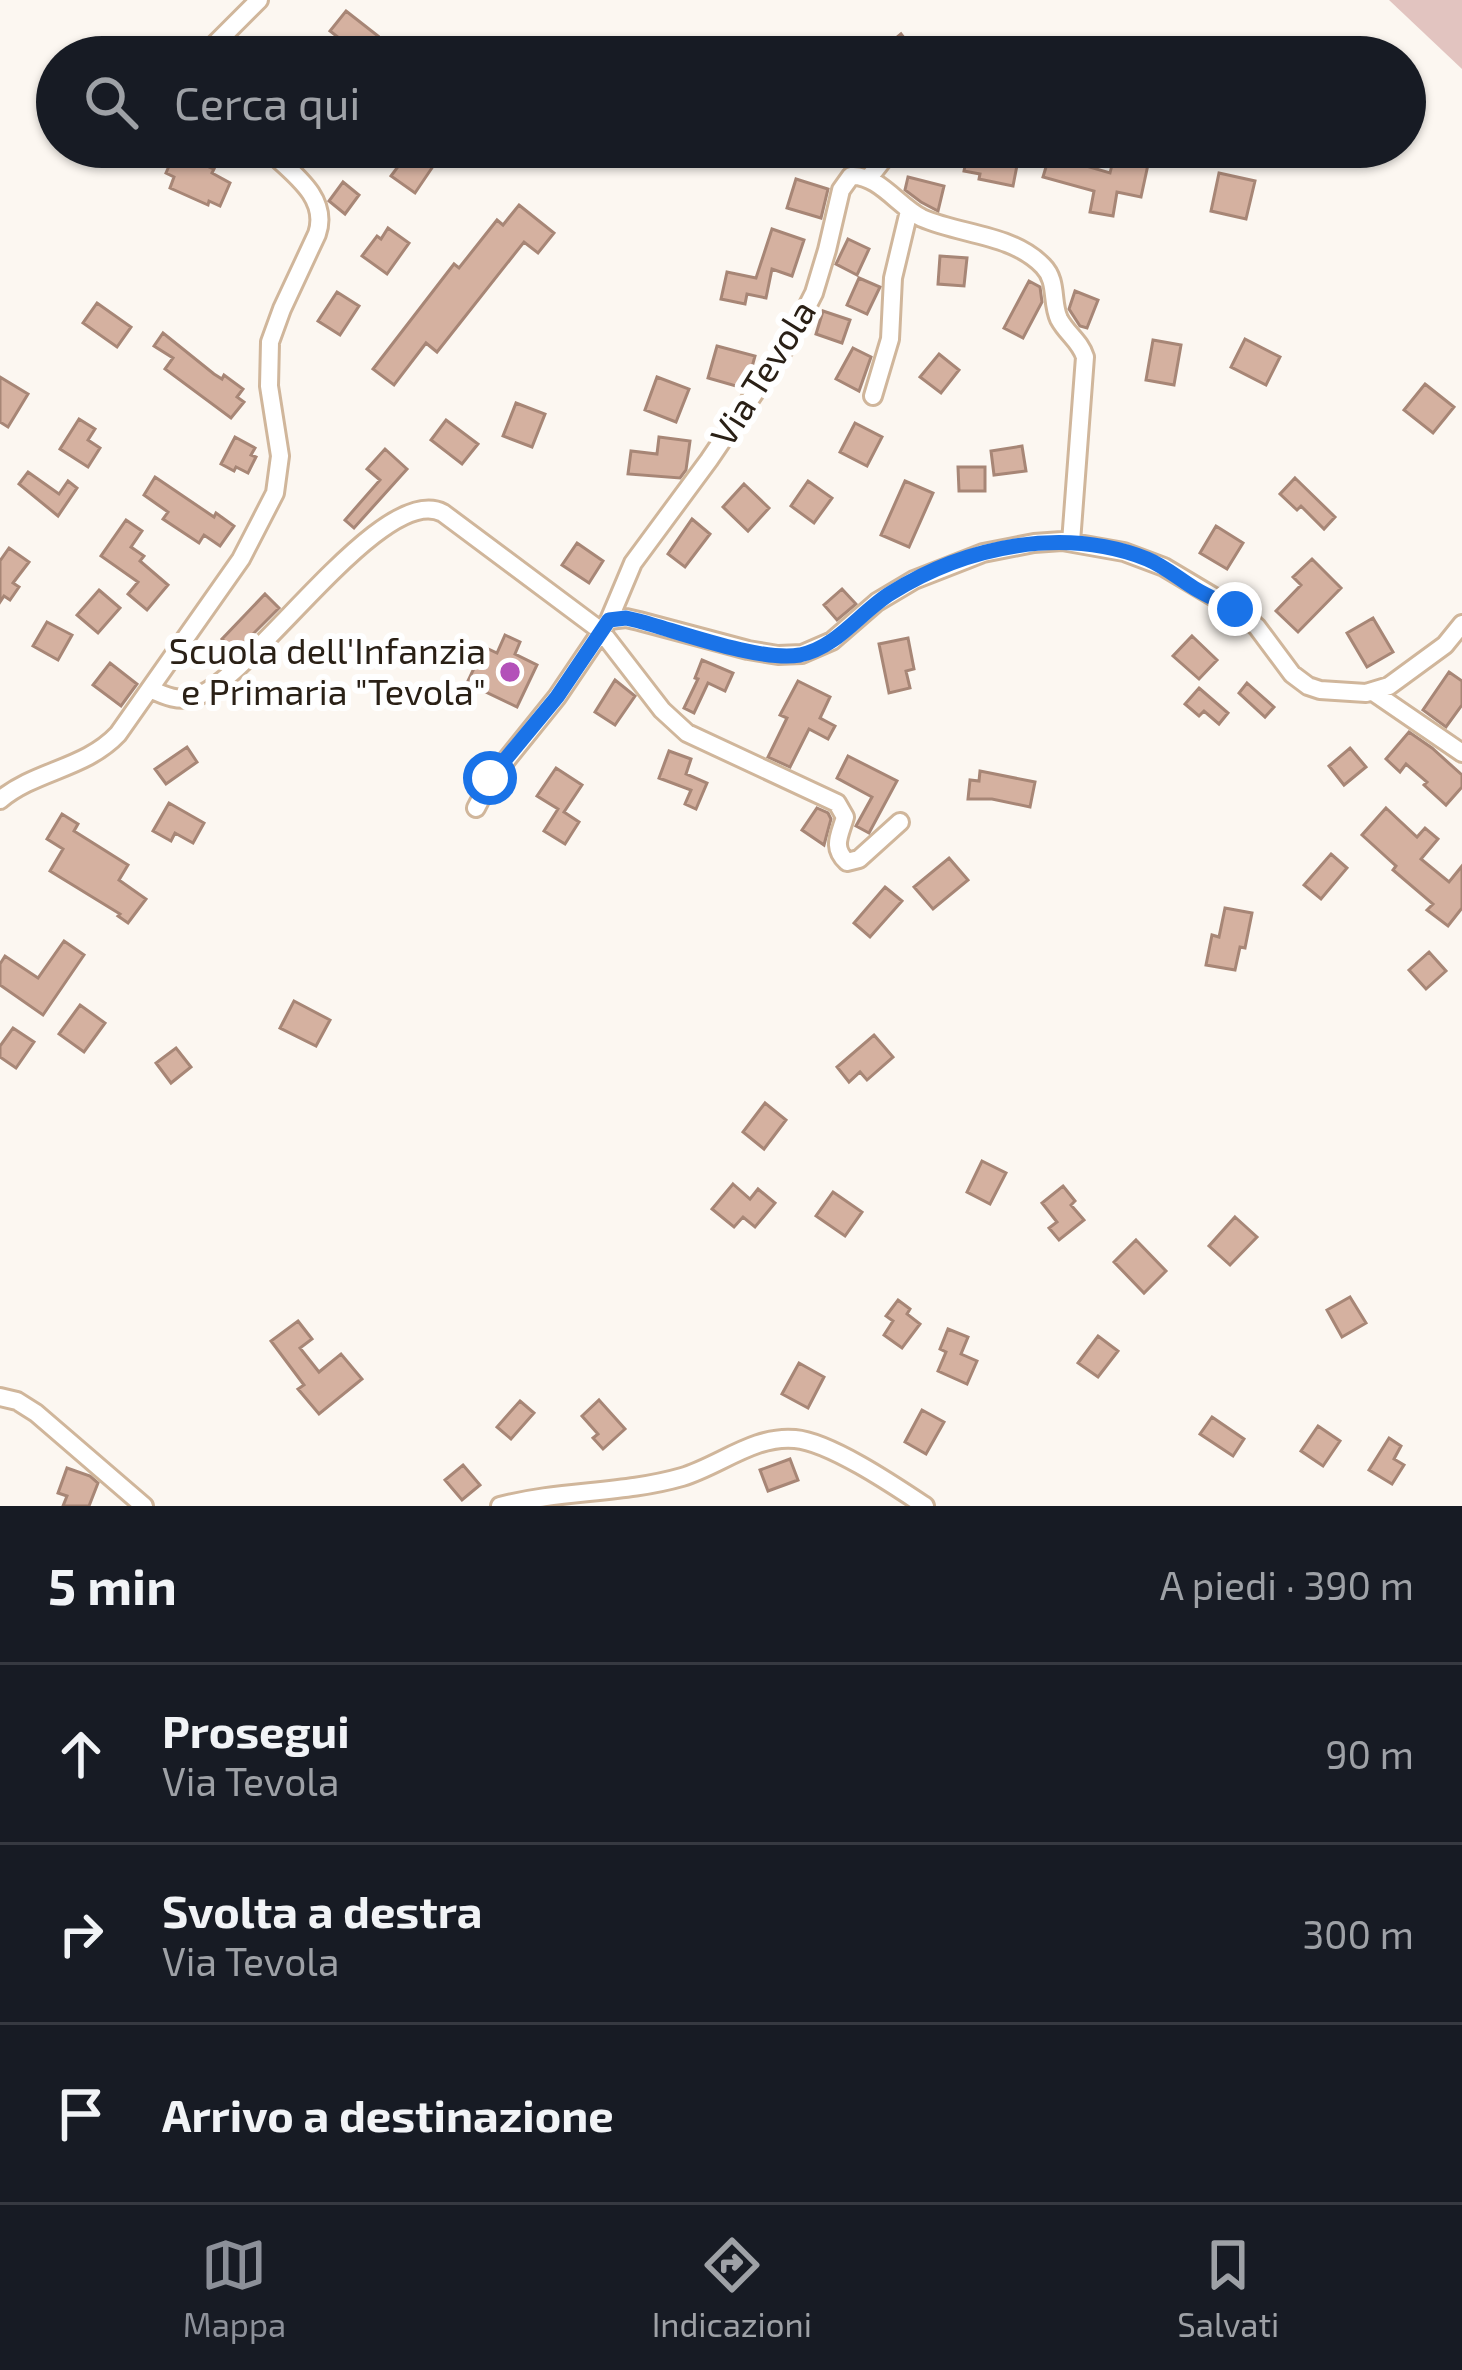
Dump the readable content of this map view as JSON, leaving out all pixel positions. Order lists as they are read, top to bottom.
{
  "streets": {
    "street": ["Via Tevola"]
  },
  "places": ["Scuola dell'Infanzia e Primaria \"Tevola\""],
  "page": {
    "search": "Cerca qui",
    "heading": ["5 min", "A piedi · 390 m"],
    "list": [
      ["Prosegui", "Via Tevola", "90 m"],
      ["Svolta a destra", "Via Tevola", "300 m"],
      "Arrivo a destinazione"
    ],
    "nav": ["Mappa", "Indicazioni", "Salvati"]
  }
}
